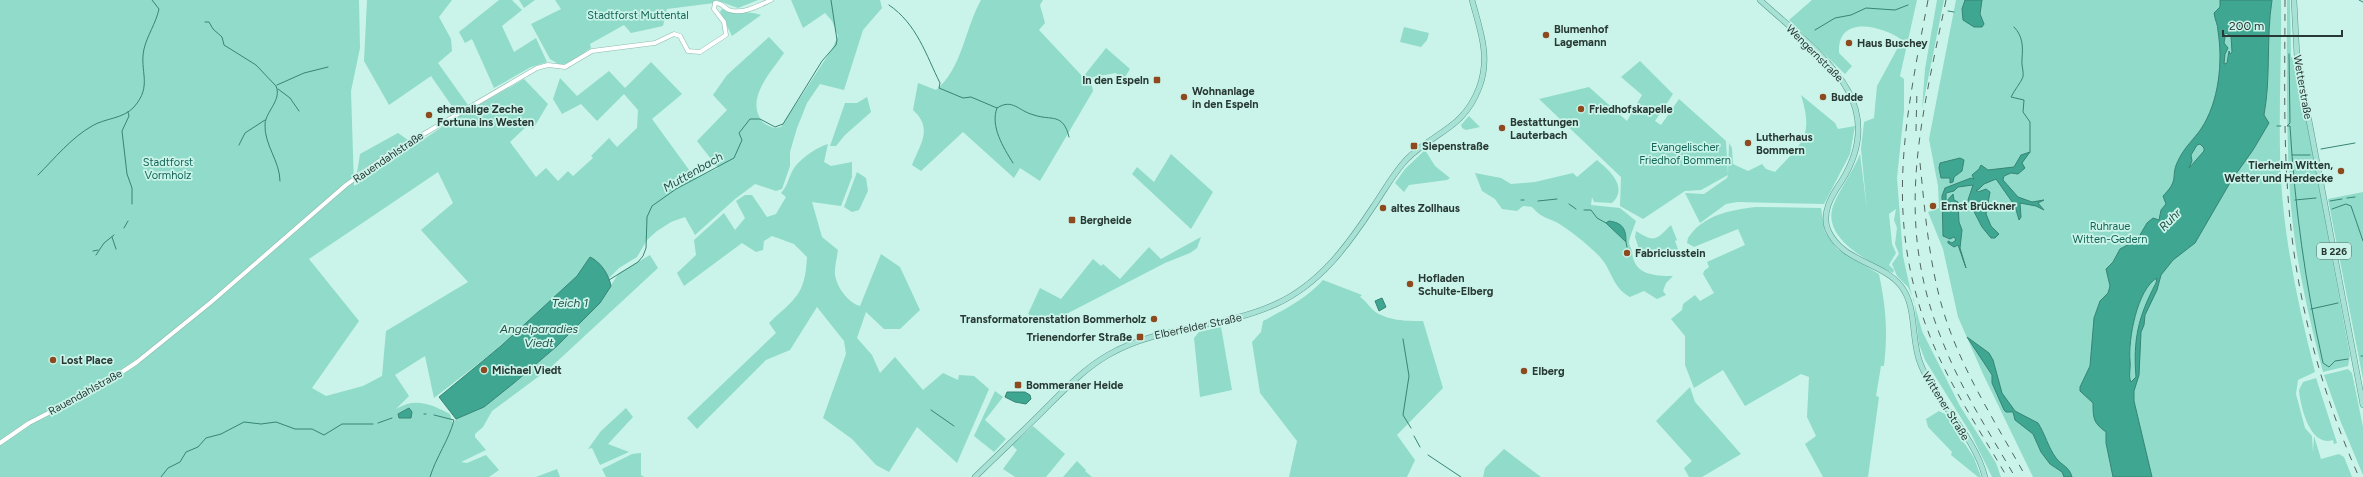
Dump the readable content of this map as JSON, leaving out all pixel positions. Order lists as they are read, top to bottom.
{
  "streets": {
    "main road": [
      "Wengernstraße",
      "Wetterstraße",
      "B 226",
      "Elberfelder Straße",
      "Wittener Straße"
    ],
    "street": ["Rauendahlstraße"]
  },
  "crossings": [
    ["Wengernstraße", "Wittener Straße"]
  ],
  "water": [
    "Muttenbach",
    "Ruhr",
    "Teich 1",
    "Angelparadies Viedt"
  ],
  "parks": [
    "Stadtforst Muttental",
    "Evangelischer Friedhof Bommern",
    "Stadtforst Vormholz",
    "Ruhraue Witten-Gedern"
  ],
  "places": {
    "other": [
      "Blumenhof Lagemann",
      "Haus Buschey",
      "Wohnanlage in den Espeln",
      "Budde",
      "Friedhofskapelle",
      "ehemalige Zeche Fortuna ins Westen",
      "Bestattungen Lauterbach",
      "Lutherhaus Bommern",
      "Tierheim Witten, Wetter und Herdecke",
      "Ernst Brückner",
      "altes Zollhaus",
      "Fabriciusstein",
      "Hofladen Schulte-Elberg",
      "Transformatorenstation Bommerholz",
      "Lost Place",
      "Michael Viedt",
      "Elberg"
    ],
    "transit": [
      "In den Espeln",
      "Siepenstraße",
      "Bergheide",
      "Trienendorfer Straße",
      "Bommeraner Heide"
    ]
  },
  "scale_bar": "200 m"
}
